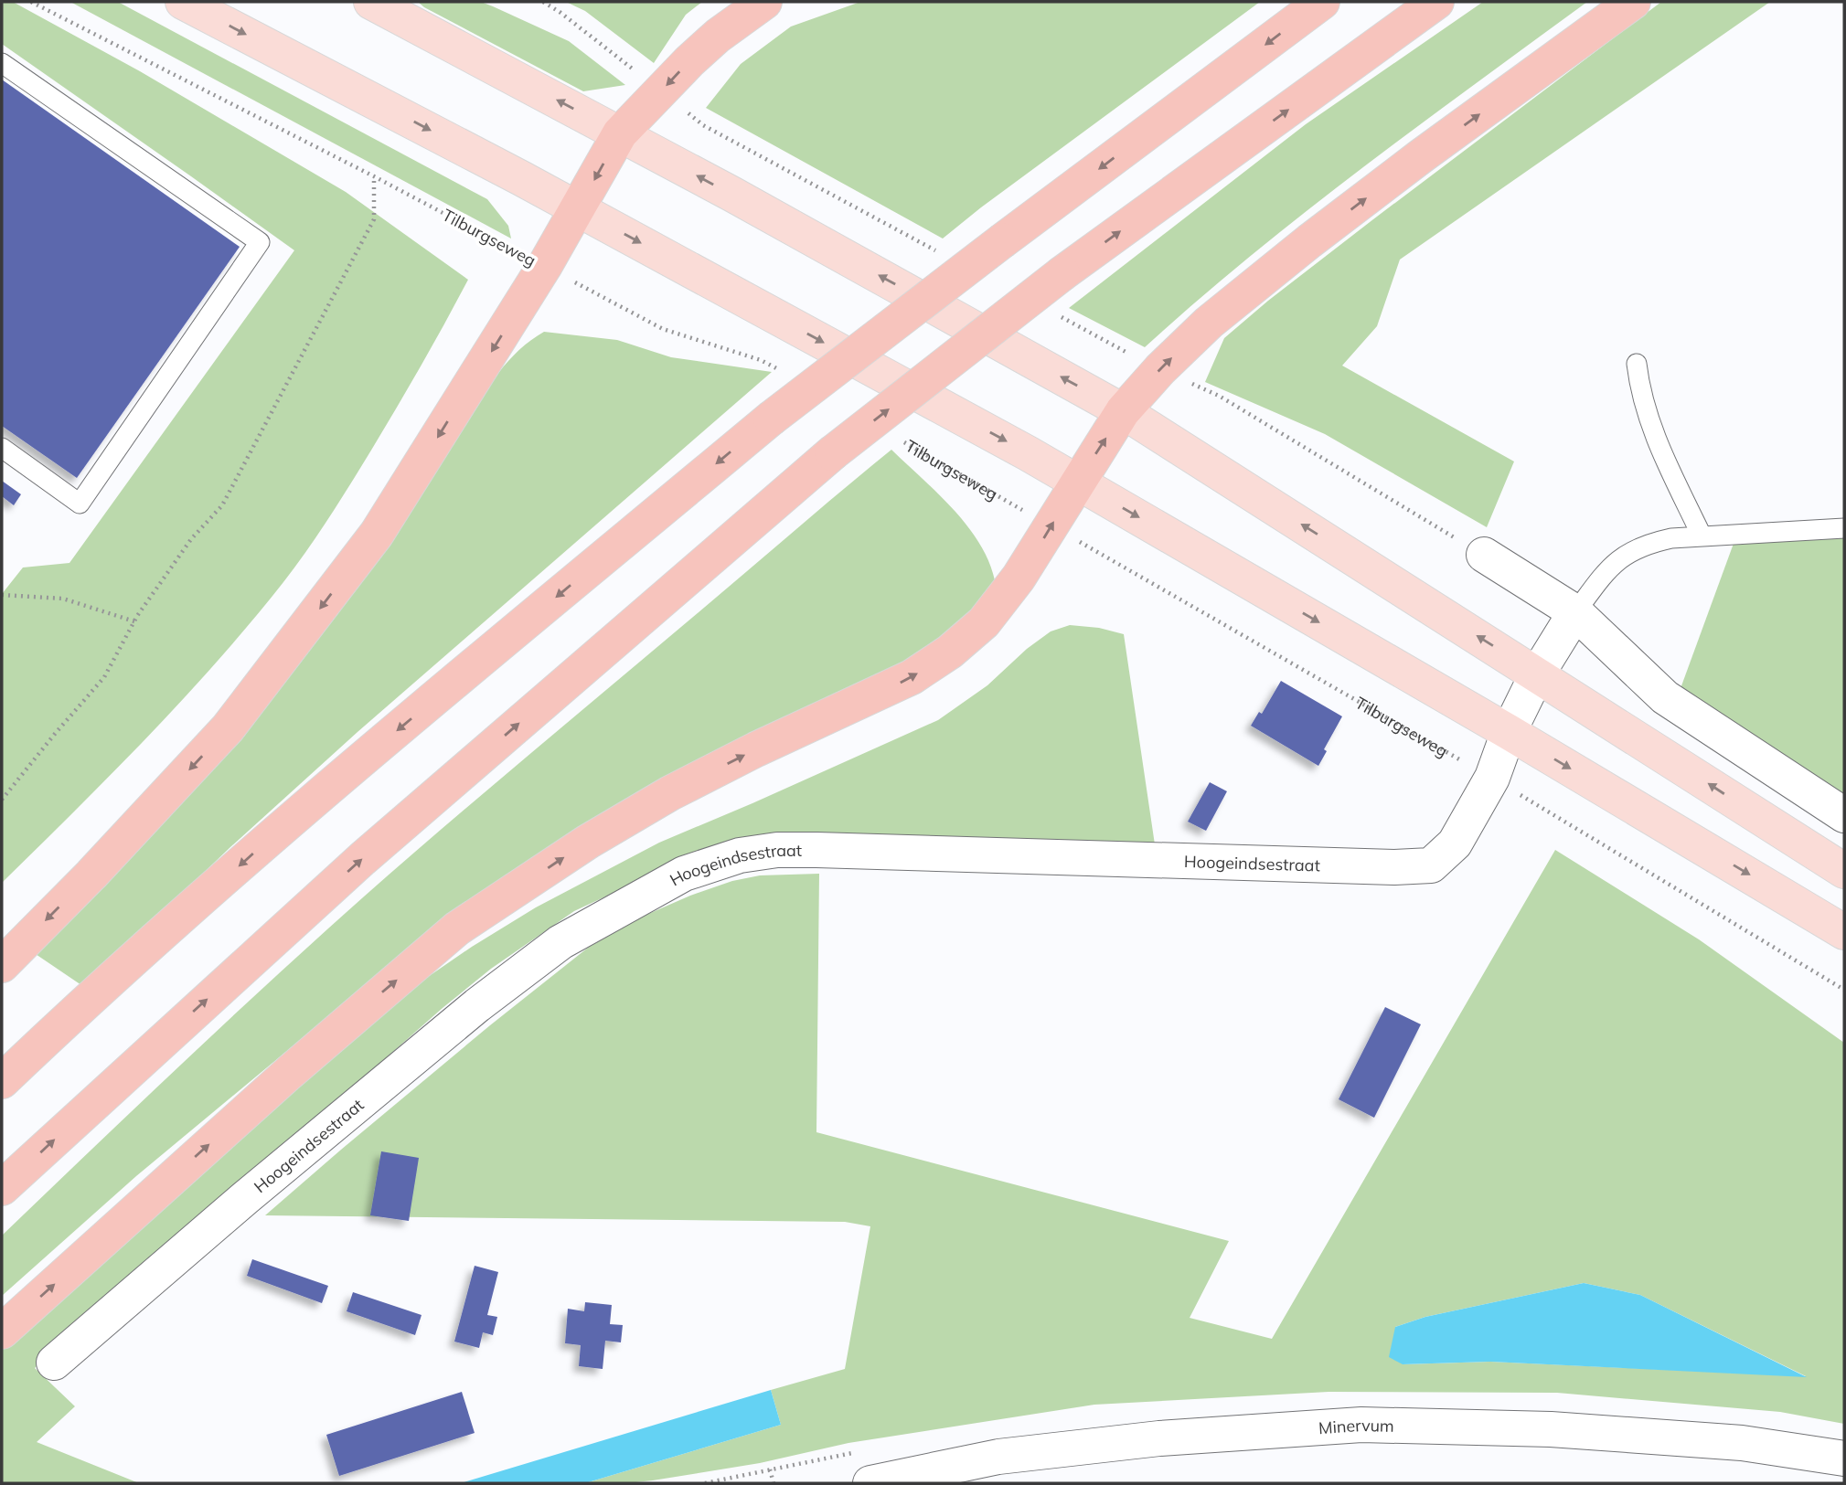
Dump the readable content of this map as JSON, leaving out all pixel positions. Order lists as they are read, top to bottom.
{
  "streets": {
    "street": ["Hoogeindsestraat", "Minervum"],
    "path": ["Tilburgseweg"]
  },
  "crossings": [
    ["Tilburgseweg", "Hoogeindsestraat"]
  ]
}
